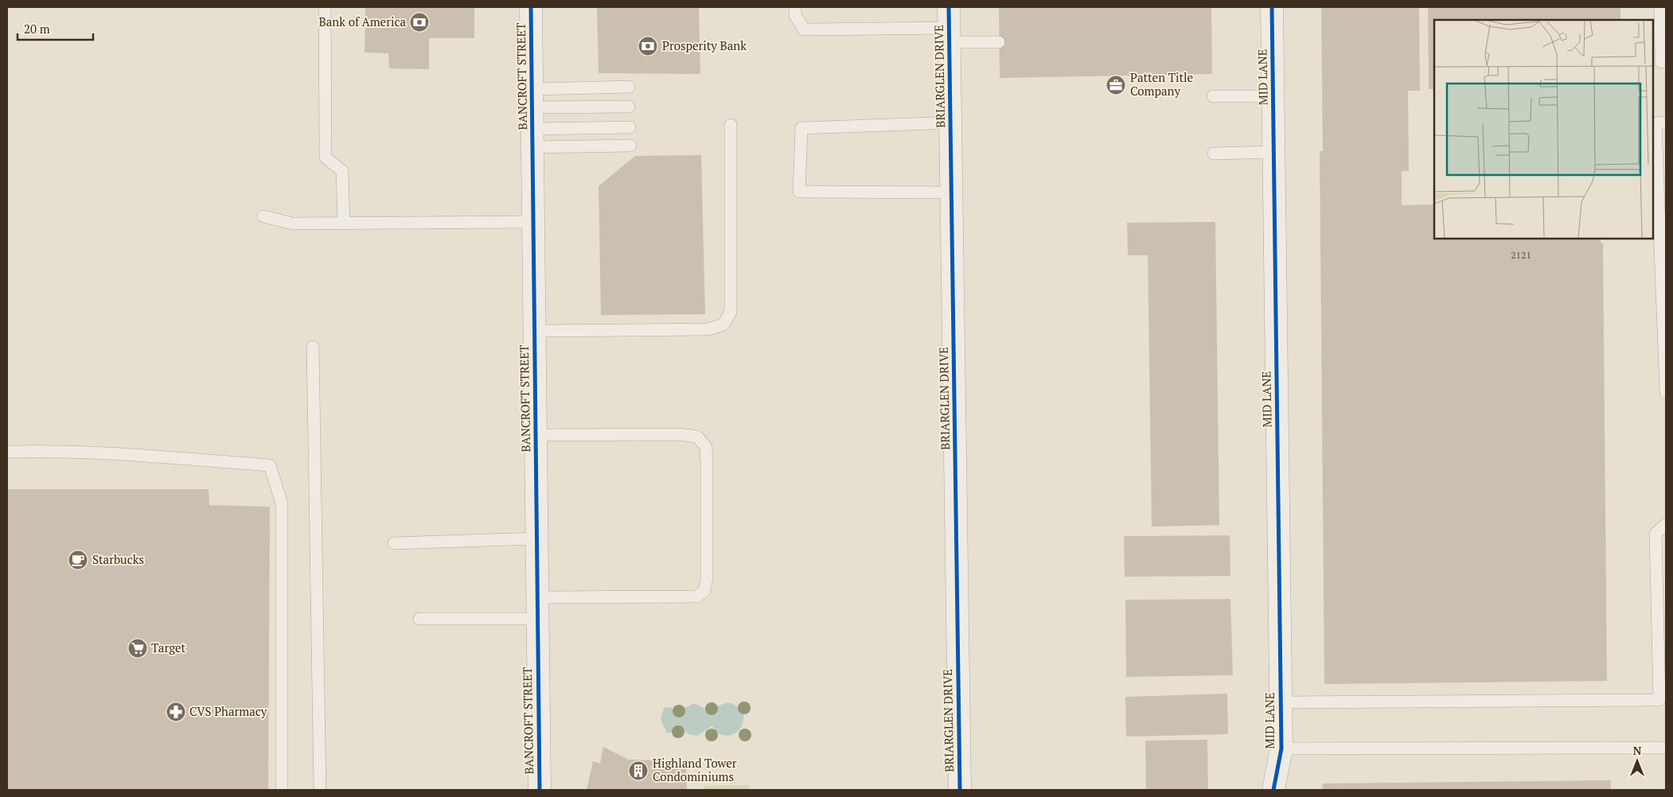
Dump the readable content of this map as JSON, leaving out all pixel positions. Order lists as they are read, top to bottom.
{
  "streets": {
    "street": ["BANCROFT STREET", "BRIARGLEN DRIVE", "MID LANE"]
  },
  "places": {
    "bank": ["Bank of America", "Prosperity Bank"],
    "office": ["Patten Title Company"],
    "cafe": ["Starbucks"],
    "supermarket": ["Target"],
    "pharmacy": ["CVS Pharmacy"],
    "building": ["Highland Tower Condominiums"]
  },
  "house_numbers": ["2121"],
  "scale_bar": "20 m",
  "north": "top"
}
